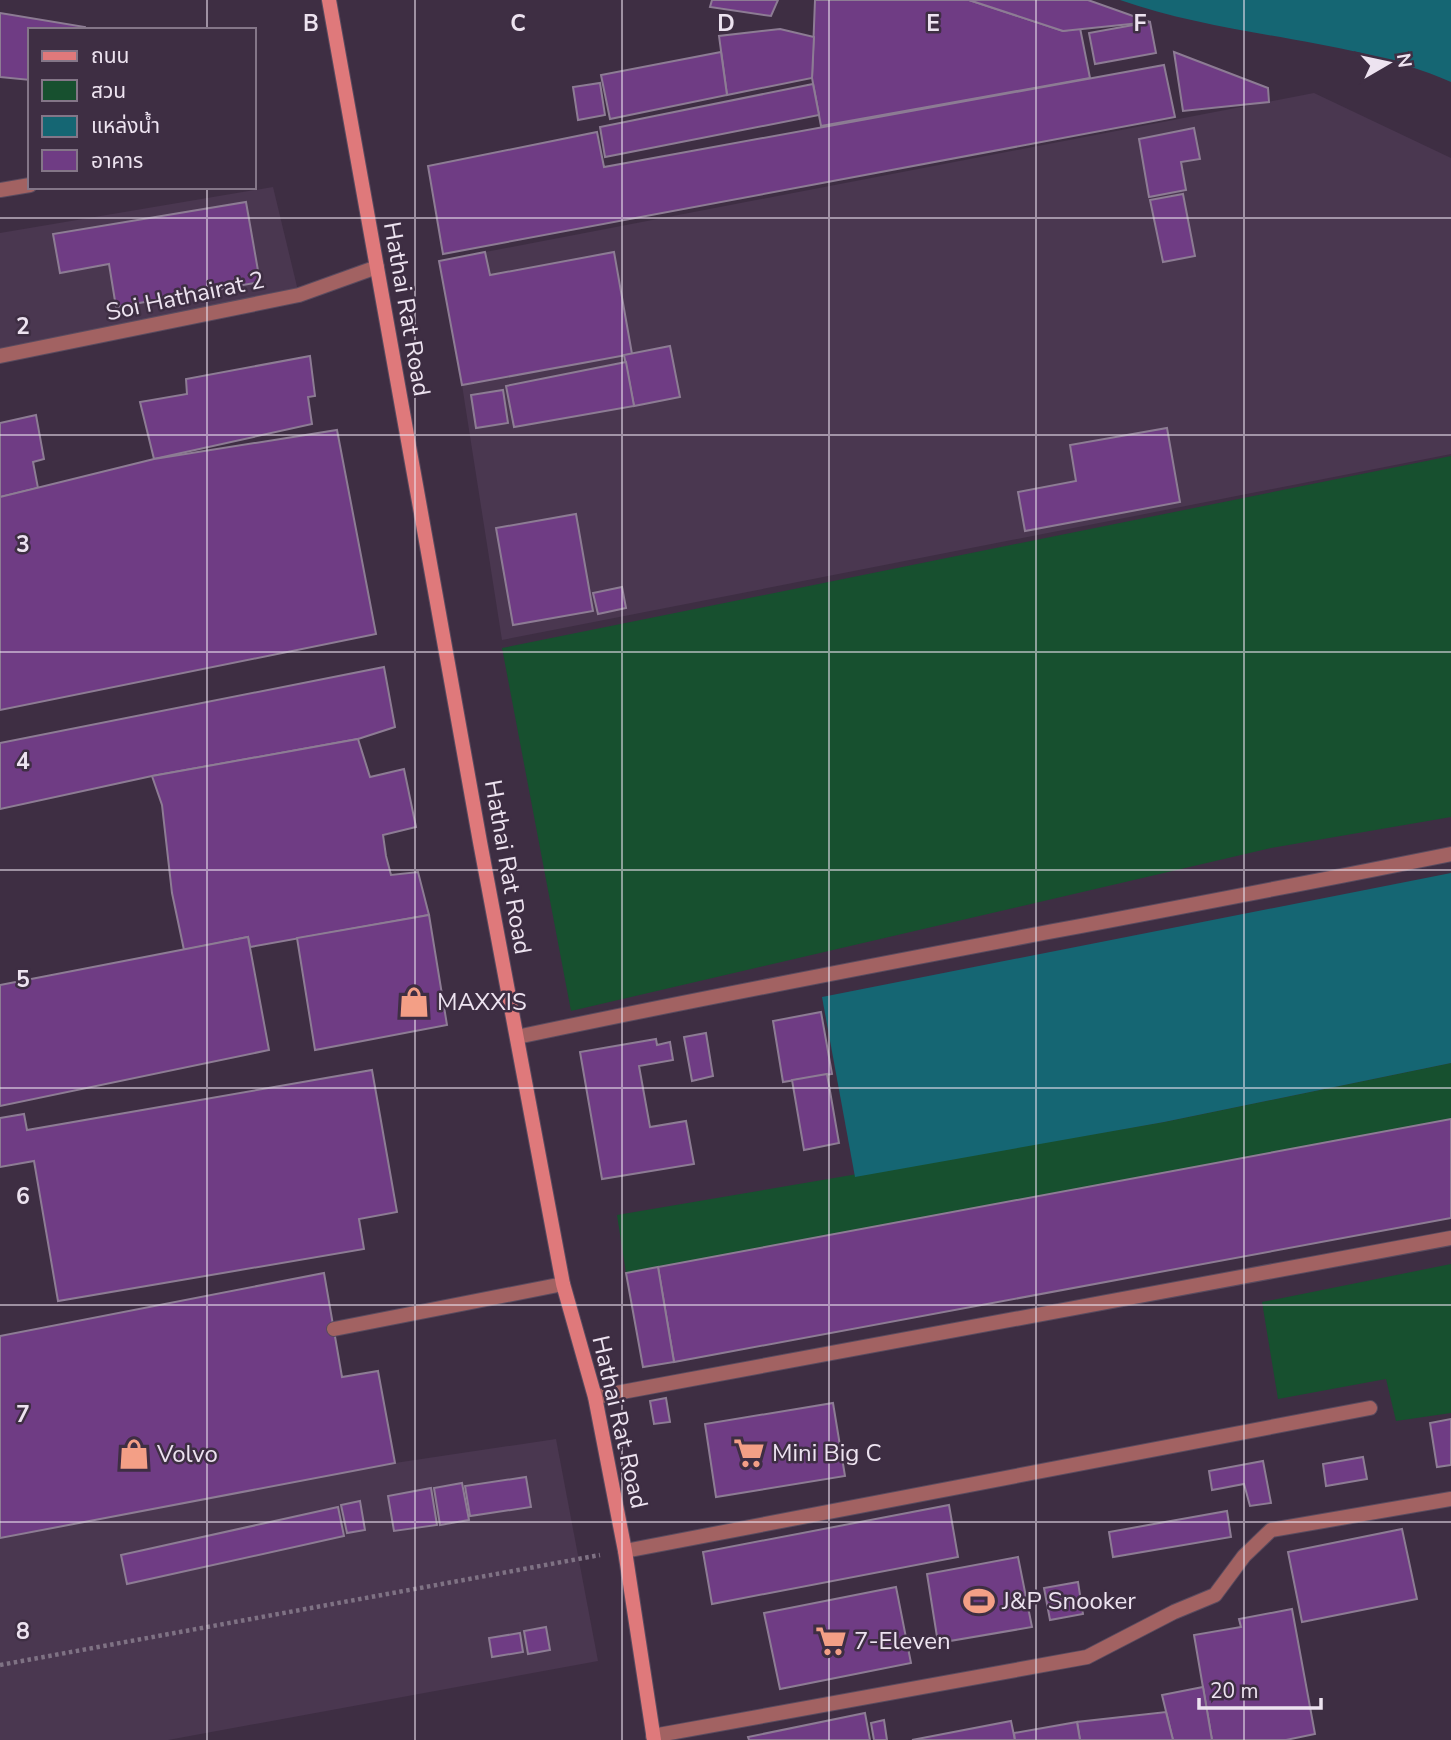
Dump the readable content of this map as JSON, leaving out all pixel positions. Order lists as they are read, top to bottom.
{
  "streets": {
    "main road": ["Hathai Rat Road"],
    "street": ["Soi Hathairat 2"]
  },
  "crossings": [
    ["Soi Hathairat 2", "Hathai Rat Road"]
  ],
  "places": {
    "shop": ["MAXXIS", "Volvo"],
    "supermarket": ["Mini Big C", "7-Eleven"],
    "sports": ["J&P Snooker"]
  },
  "legend": [
    "ถนน",
    "สวน",
    "แหล่งน้ำ",
    "อาคาร"
  ],
  "scale_bar": "20 m",
  "north": "right",
  "grid": {
    "columns": [
      "B",
      "C",
      "D",
      "E",
      "F"
    ],
    "rows": [
      "2",
      "3",
      "4",
      "5",
      "6",
      "7",
      "8"
    ]
  }
}
